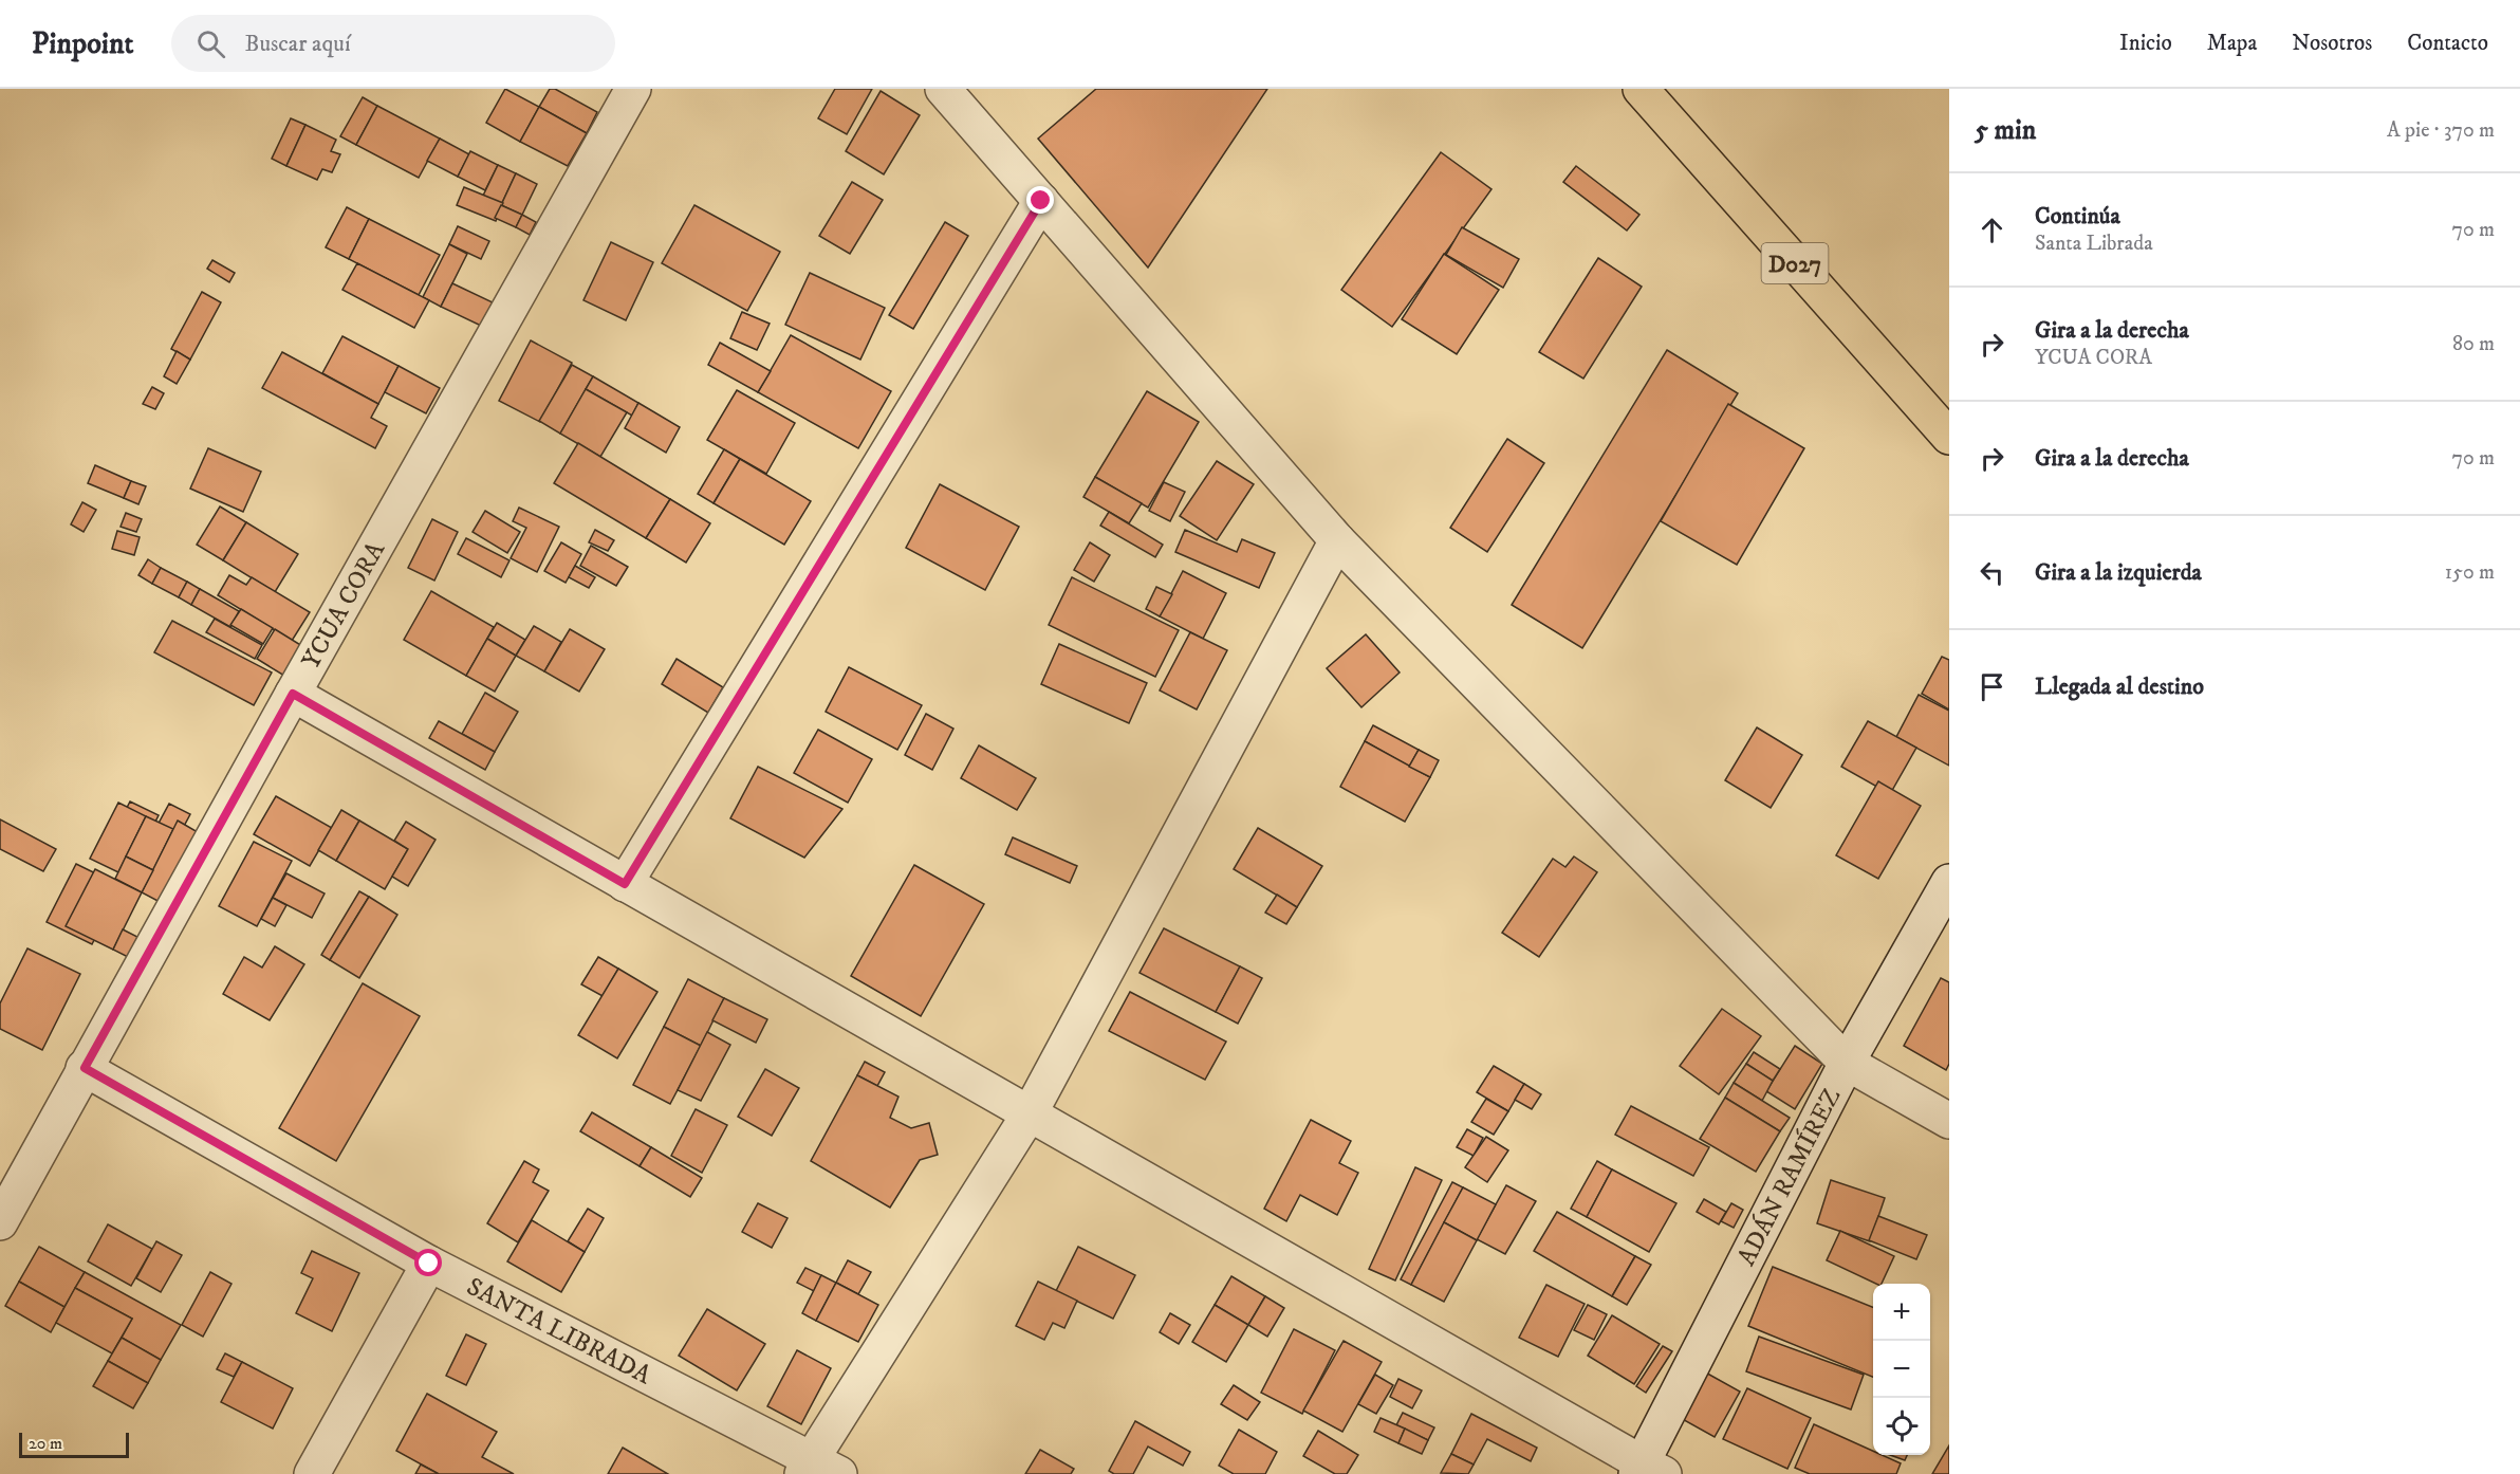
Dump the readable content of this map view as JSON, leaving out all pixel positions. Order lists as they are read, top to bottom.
{
  "streets": {
    "main road": ["D027"],
    "street": ["YCUA CORA", "ADÁN RAMÍREZ", "SANTA LIBRADA"]
  },
  "crossings": [
    ["YCUA CORA", "SANTA LIBRADA"]
  ],
  "scale_bar": "20 m",
  "page": {
    "header": "Pinpoint",
    "search": "Buscar aquí",
    "nav": [
      "Inicio",
      "Mapa",
      "Nosotros",
      "Contacto"
    ],
    "heading": ["5 min", "A pie · 370 m"],
    "list": [
      ["Continúa", "Santa Librada", "70 m"],
      ["Gira a la derecha", "YCUA CORA", "80 m"],
      ["Gira a la derecha", "70 m"],
      ["Gira a la izquierda", "150 m"],
      "Llegada al destino"
    ],
    "map_buttons": ["+", "−"],
    "scale": "20 m"
  }
}
